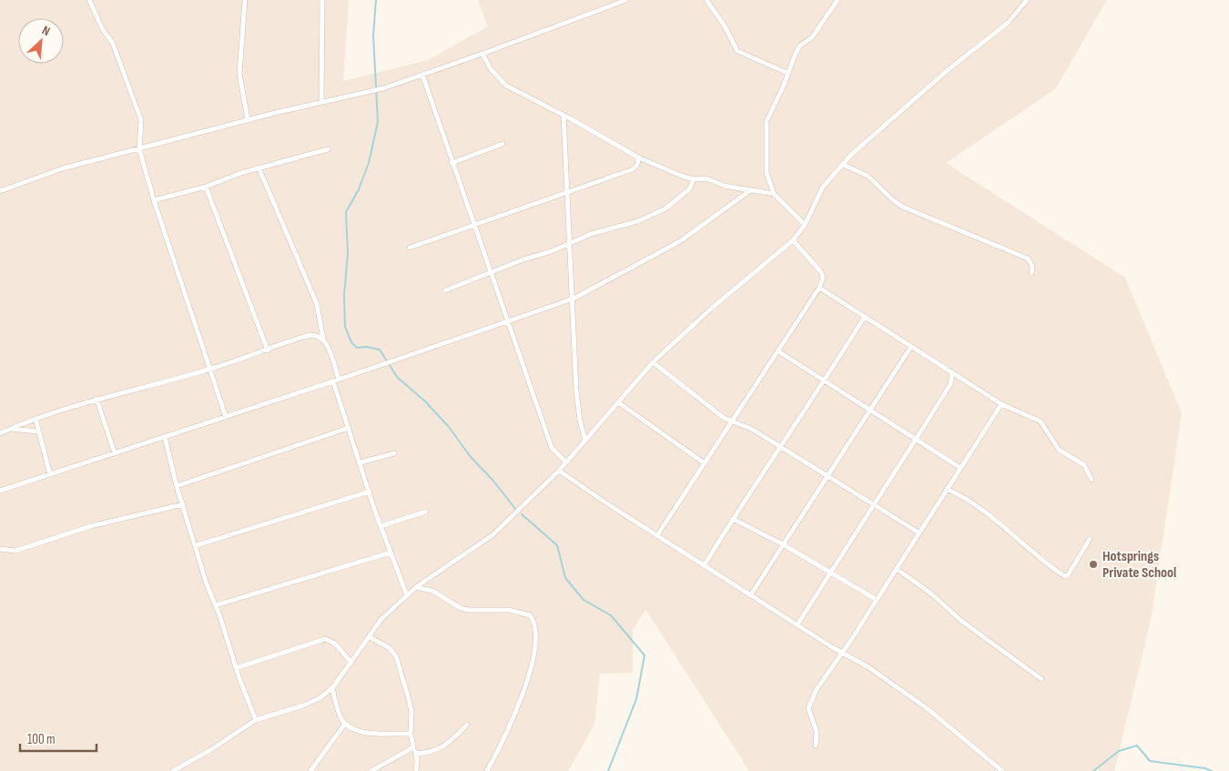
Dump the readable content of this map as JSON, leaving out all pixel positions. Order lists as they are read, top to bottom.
{
  "places": ["Hotsprings Private School"],
  "scale_bar": "100 m",
  "north": "top right"
}
